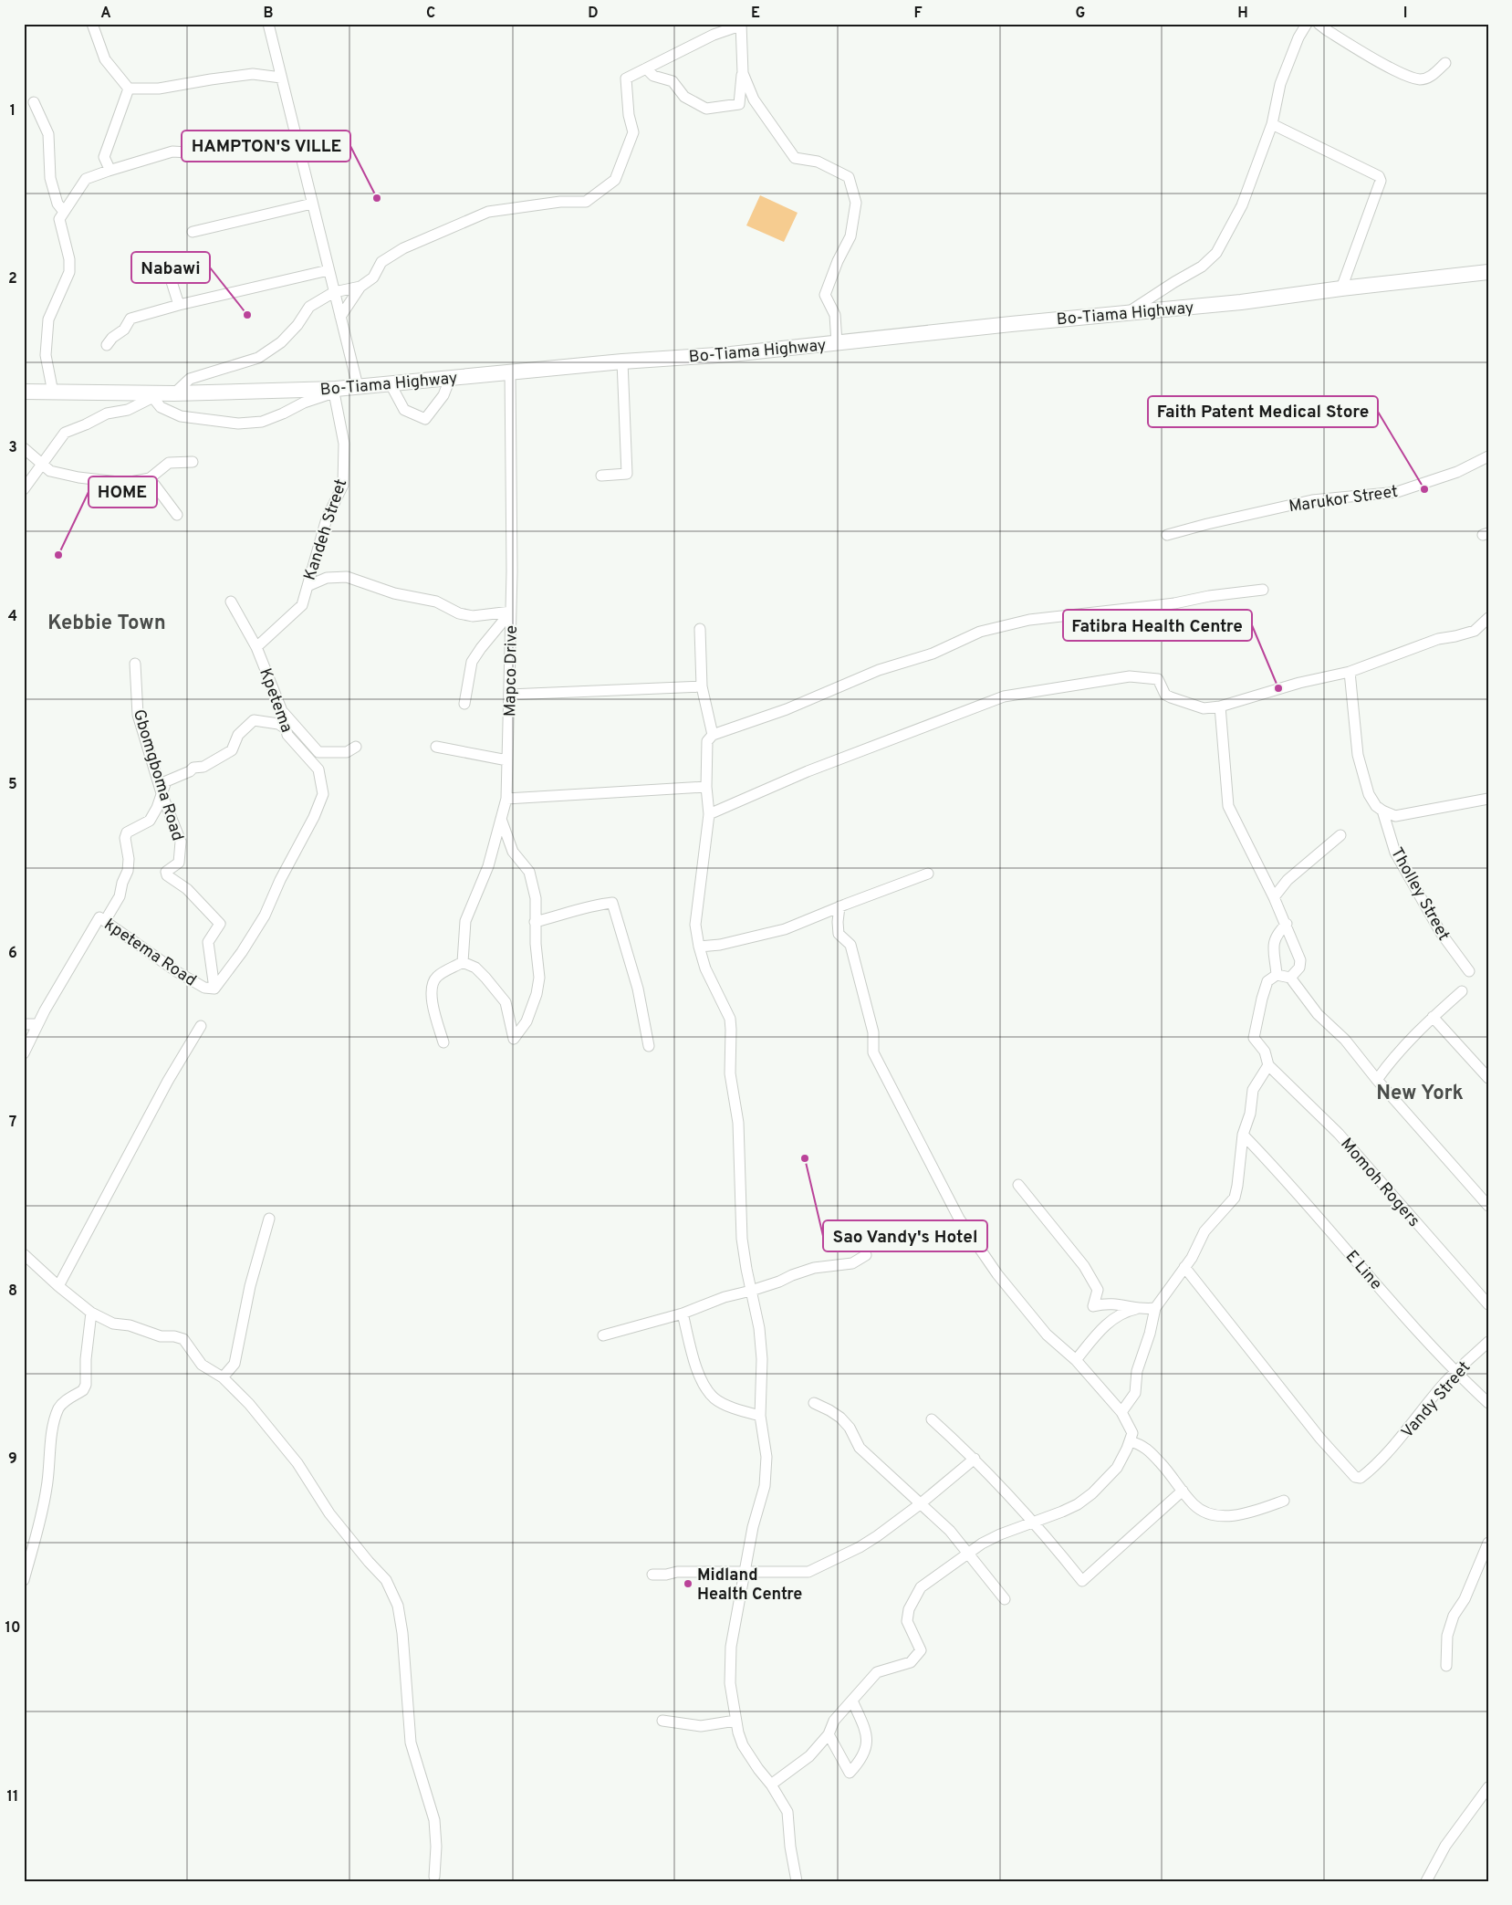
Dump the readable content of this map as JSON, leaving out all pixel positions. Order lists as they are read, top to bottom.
{
  "streets": {
    "highway": ["Bo-Tiama Highway"],
    "street": [
      "Marukor Street",
      "Kandeh Street",
      "Mapco Drive",
      "Kpetema",
      "Gbomgboma Road",
      "Tholley Street",
      "kpetema Road",
      "Momoh Rogers",
      "E Line",
      "Vandy Street"
    ]
  },
  "crossings": [
    ["Bo-Tiama Highway", "Kandeh Street"],
    ["Bo-Tiama Highway", "Mapco Drive"],
    ["Kandeh Street", "Kpetema"],
    ["Kpetema", "kpetema Road"],
    ["Gbomgboma Road", "kpetema Road"],
    ["E Line", "Vandy Street"]
  ],
  "districts": ["Kebbie Town", "New York"],
  "places": [
    "HAMPTON'S VILLE",
    "Nabawi",
    "Faith Patent Medical Store",
    "HOME",
    "Fatibra Health Centre",
    "Sao Vandy's Hotel",
    "Midland Health Centre"
  ],
  "grid": {
    "columns": [
      "A",
      "B",
      "C",
      "D",
      "E",
      "F",
      "G",
      "H",
      "I"
    ],
    "rows": [
      "1",
      "2",
      "3",
      "4",
      "5",
      "6",
      "7",
      "8",
      "9",
      "10",
      "11"
    ]
  }
}
